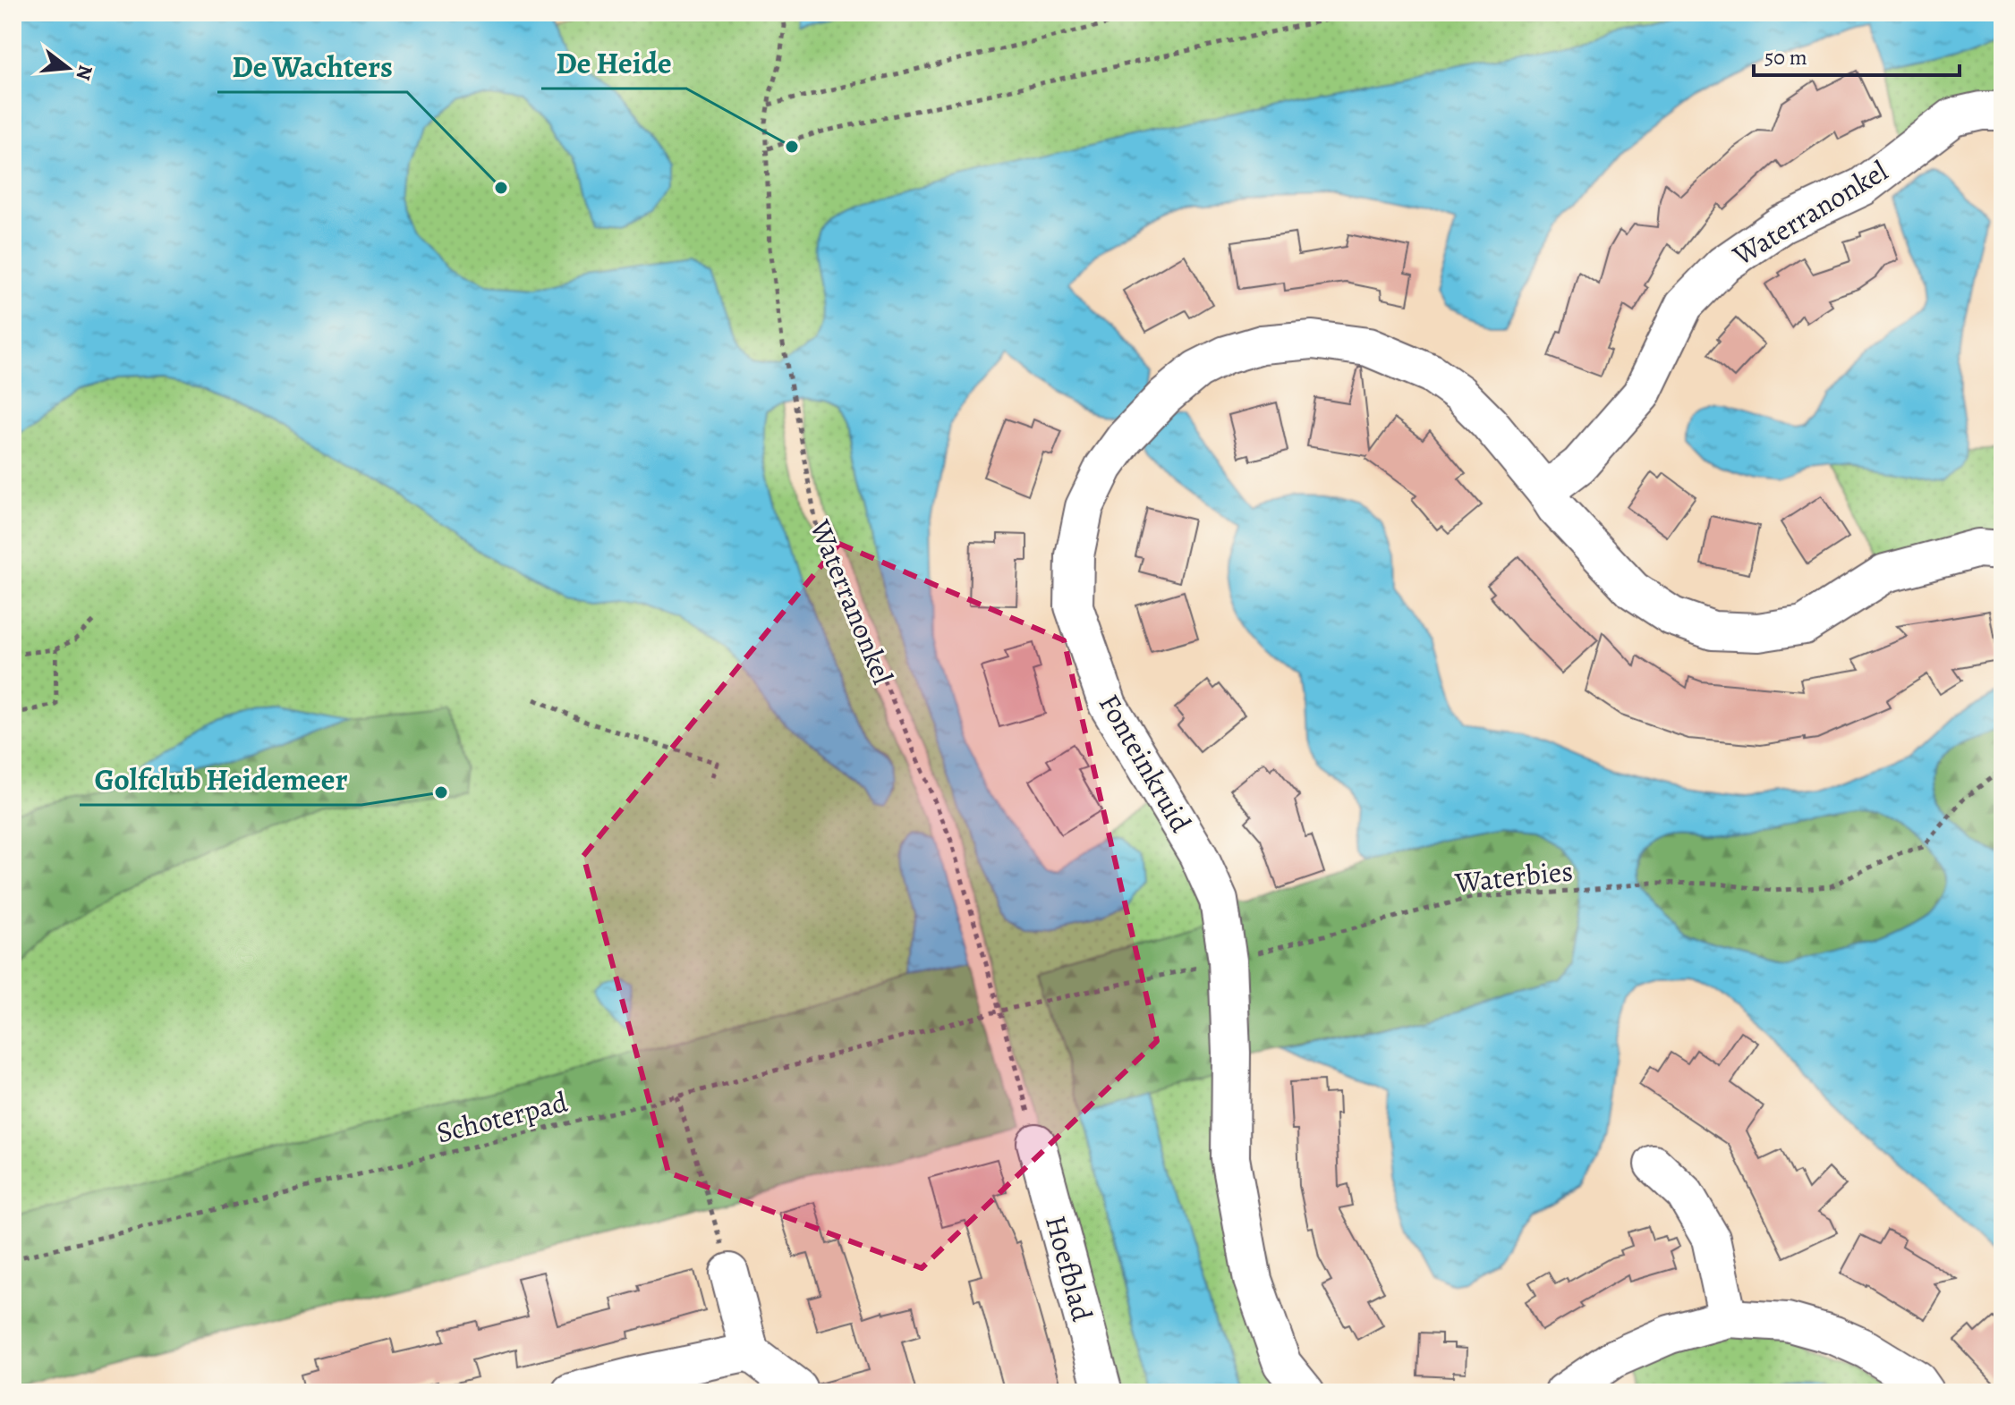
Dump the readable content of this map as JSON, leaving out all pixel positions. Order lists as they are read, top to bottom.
{
  "streets": {
    "street": ["Waterranonkel", "Fonteinkruid", "Hoefblad"],
    "path": ["Waterbies", "Schoterpad"]
  },
  "crossings": [
    ["Waterranonkel", "Fonteinkruid"],
    ["Waterranonkel", "Waterbies"],
    ["Waterranonkel", "Schoterpad"],
    ["Fonteinkruid", "Waterbies"],
    ["Waterbies", "Schoterpad"]
  ],
  "places": ["De Heide", "De Wachters", "Golfclub Heidemeer"],
  "scale_bar": "50 m",
  "north": "right"
}
